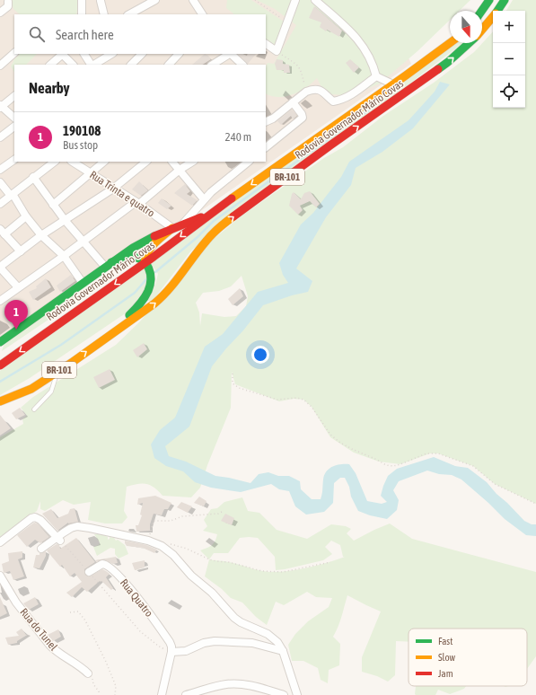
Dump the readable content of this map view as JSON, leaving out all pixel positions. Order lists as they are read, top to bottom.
{
  "streets": {
    "main road": ["Rodovia Governador Mário Covas", "BR-101"],
    "street": ["Rua Trinta e quatro", "Rua Quatro", "Rua do Tunel"]
  },
  "legend": ["Fast", "Slow", "Jam"],
  "north": "bottom",
  "page": {
    "map_buttons": ["+", "−"],
    "search": "Search here",
    "heading": "Nearby",
    "list": [
      {
        "mark": "1",
        "name": "190108",
        "note": "Bus stop",
        "value": "240 m"
      }
    ],
    "pins": "1"
  }
}
